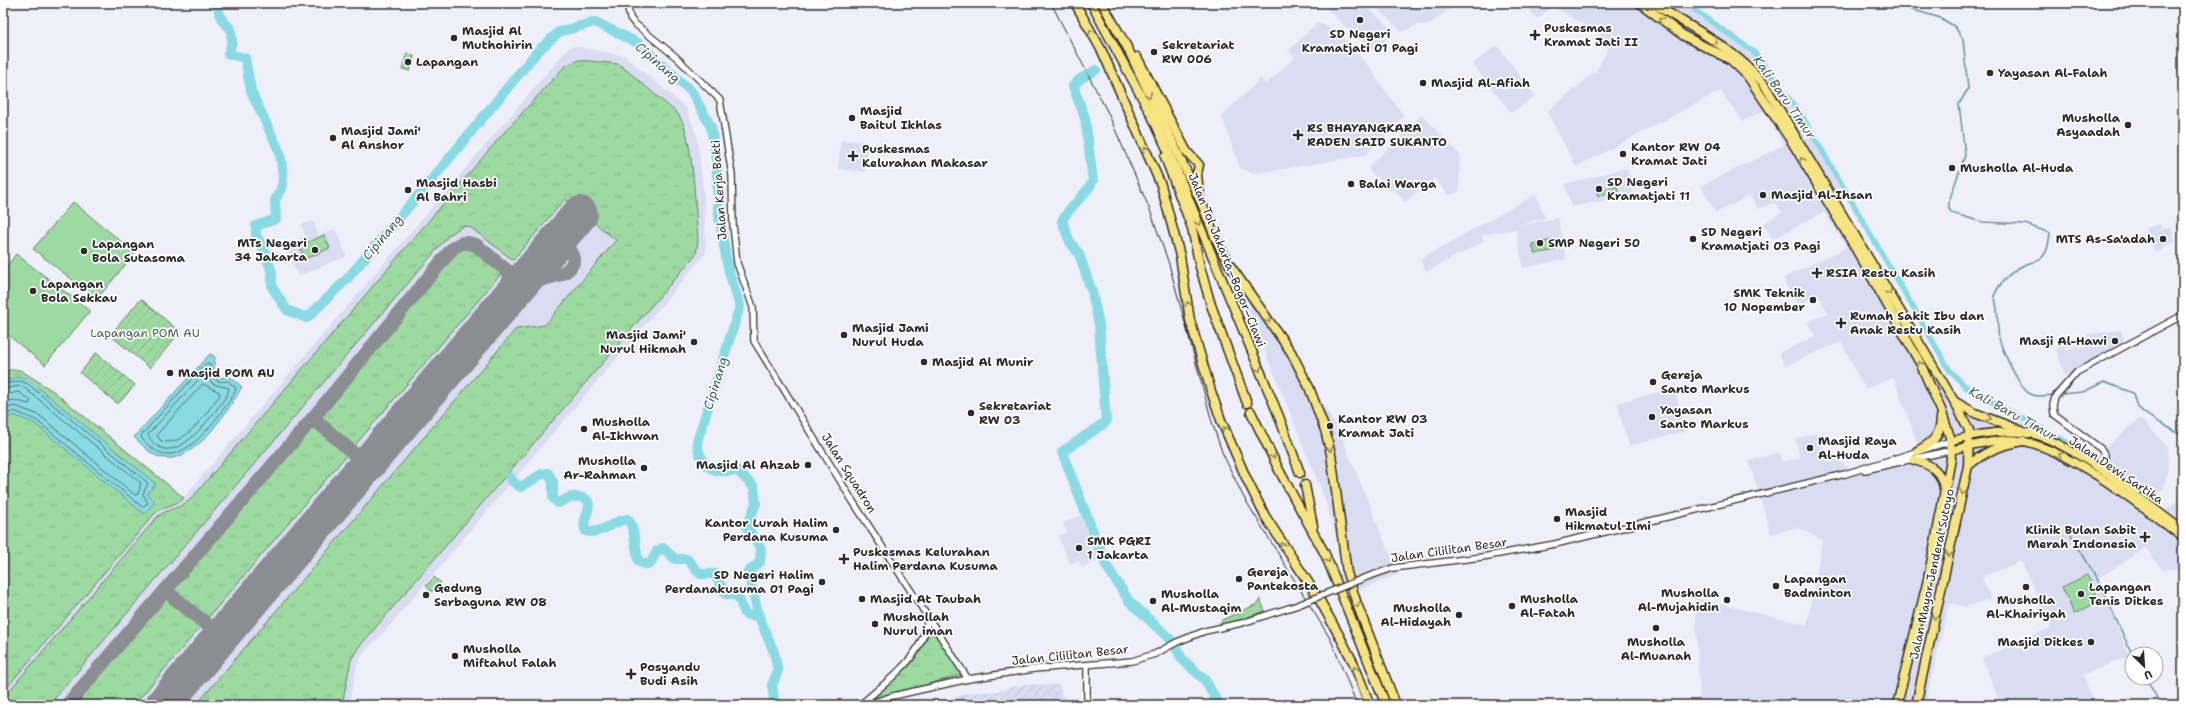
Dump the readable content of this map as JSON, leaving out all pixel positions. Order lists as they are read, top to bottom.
{
  "streets": {
    "highway": ["Jalan Tol Jakarta–Bogor–Ciawi", "Jalan Mayor Jenderal Sutoyo"],
    "main road": ["Jalan Dewi Sartika", "Jalan Cililitan Besar"],
    "street": ["Jalan Kerja Bakti", "Jalan Squadron"]
  },
  "crossings": [
    ["Jalan Kerja Bakti", "Jalan Squadron"],
    ["Jalan Dewi Sartika", "Jalan Cililitan Besar"],
    ["Jalan Dewi Sartika", "Jalan Mayor Jenderal Sutoyo"],
    ["Jalan Squadron", "Jalan Cililitan Besar"],
    ["Jalan Cililitan Besar", "Jalan Mayor Jenderal Sutoyo"]
  ],
  "water": ["Cipinang", "Kali Baru Timur"],
  "parks": ["Lapangan POM AU"],
  "places": {
    "other": [
      "SD Negeri Kramatjati 01 Pagi",
      "Masjid Al Muthohirin",
      "Sekretariat RW 006",
      "Lapangan",
      "Yayasan Al-Falah",
      "Masjid Al-Afiah",
      "Masjid Baitul Ikhlas",
      "Musholla Asyaadah",
      "Masjid Jami' Al Anshor",
      "Kantor RW 04 Kramat Jati",
      "Musholla Al-Huda",
      "Balai Warga",
      "SD Negeri Kramatjati 11",
      "Masjid Hasbi Al Bahri",
      "Masjid Al-Ihsan",
      "SD Negeri Kramatjati 03 Pagi",
      "MTS As-Sa'adah",
      "SMP Negeri 50",
      "MTs Negeri 34 Jakarta",
      "Lapangan Bola Sutasoma",
      "Lapangan Bola Sekkau",
      "SMK Teknik 10 Nopember",
      "Masjid Jami Nurul Huda",
      "Masji Al-Hawi",
      "Masjid Jami' Nurul Hikmah",
      "Masjid Al Munir",
      "Masjid POM AU",
      "Gereja Santo Markus",
      "Sekretariat RW 03",
      "Yayasan Santo Markus",
      "Kantor RW 03 Kramat Jati",
      "Musholla Al-Ikhwan",
      "Masjid Raya Al-Huda",
      "Masjid Al Ahzab",
      "Musholla Ar-Rahman",
      "Masjid Hikmatul Ilmi",
      "Kantor Lurah Halim Perdana Kusuma",
      "SMK PGRI 1 Jakarta",
      "Gereja Pantekosta",
      "SD Negeri Halim Perdanakusuma 01 Pagi",
      "Lapangan Badminton",
      "Musholla Al-Khairiyah",
      "Lapangan Tenis Ditkes",
      "Gedung Serbaguna RW 08",
      "Masjid At Taubah",
      "Musholla Al-Mujahidin",
      "Musholla Al-Mustaqim",
      "Musholla Al-Fatah",
      "Musholla Al-Hidayah",
      "Mushollah Nurul iman",
      "Musholla Al-Muanah",
      "Masjid Ditkes",
      "Musholla Miftahul Falah"
    ],
    "health": [
      "Puskesmas Kramat Jati II",
      "RS BHAYANGKARA RADEN SAID SUKANTO",
      "Puskesmas Kelurahan Makasar",
      "RSIA Restu Kasih",
      "Rumah Sakit Ibu dan Anak Restu Kasih",
      "Klinik Bulan Sabit Merah Indonesia",
      "Puskesmas Kelurahan Halim Perdana Kusuma",
      "Posyandu Budi Asih"
    ]
  },
  "north": "bottom right"
}
